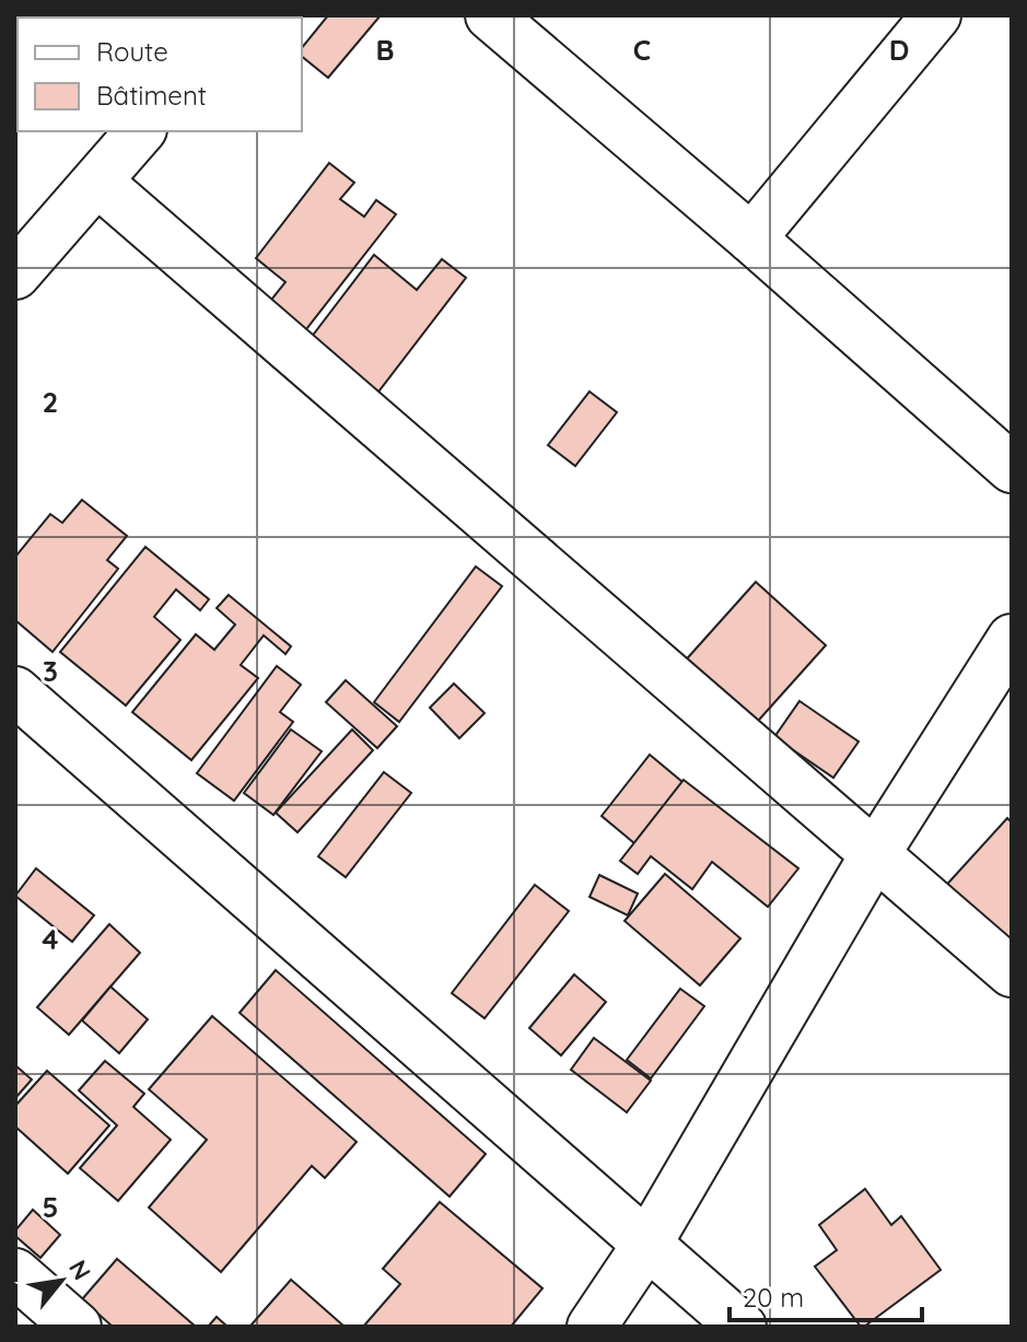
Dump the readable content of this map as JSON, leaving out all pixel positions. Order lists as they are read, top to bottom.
{
  "legend": ["Route", "Bâtiment"],
  "scale_bar": "20 m",
  "north": "top right",
  "grid": {
    "columns": ["B", "C", "D"],
    "rows": [
      "2",
      "3",
      "4",
      "5"
    ]
  }
}
